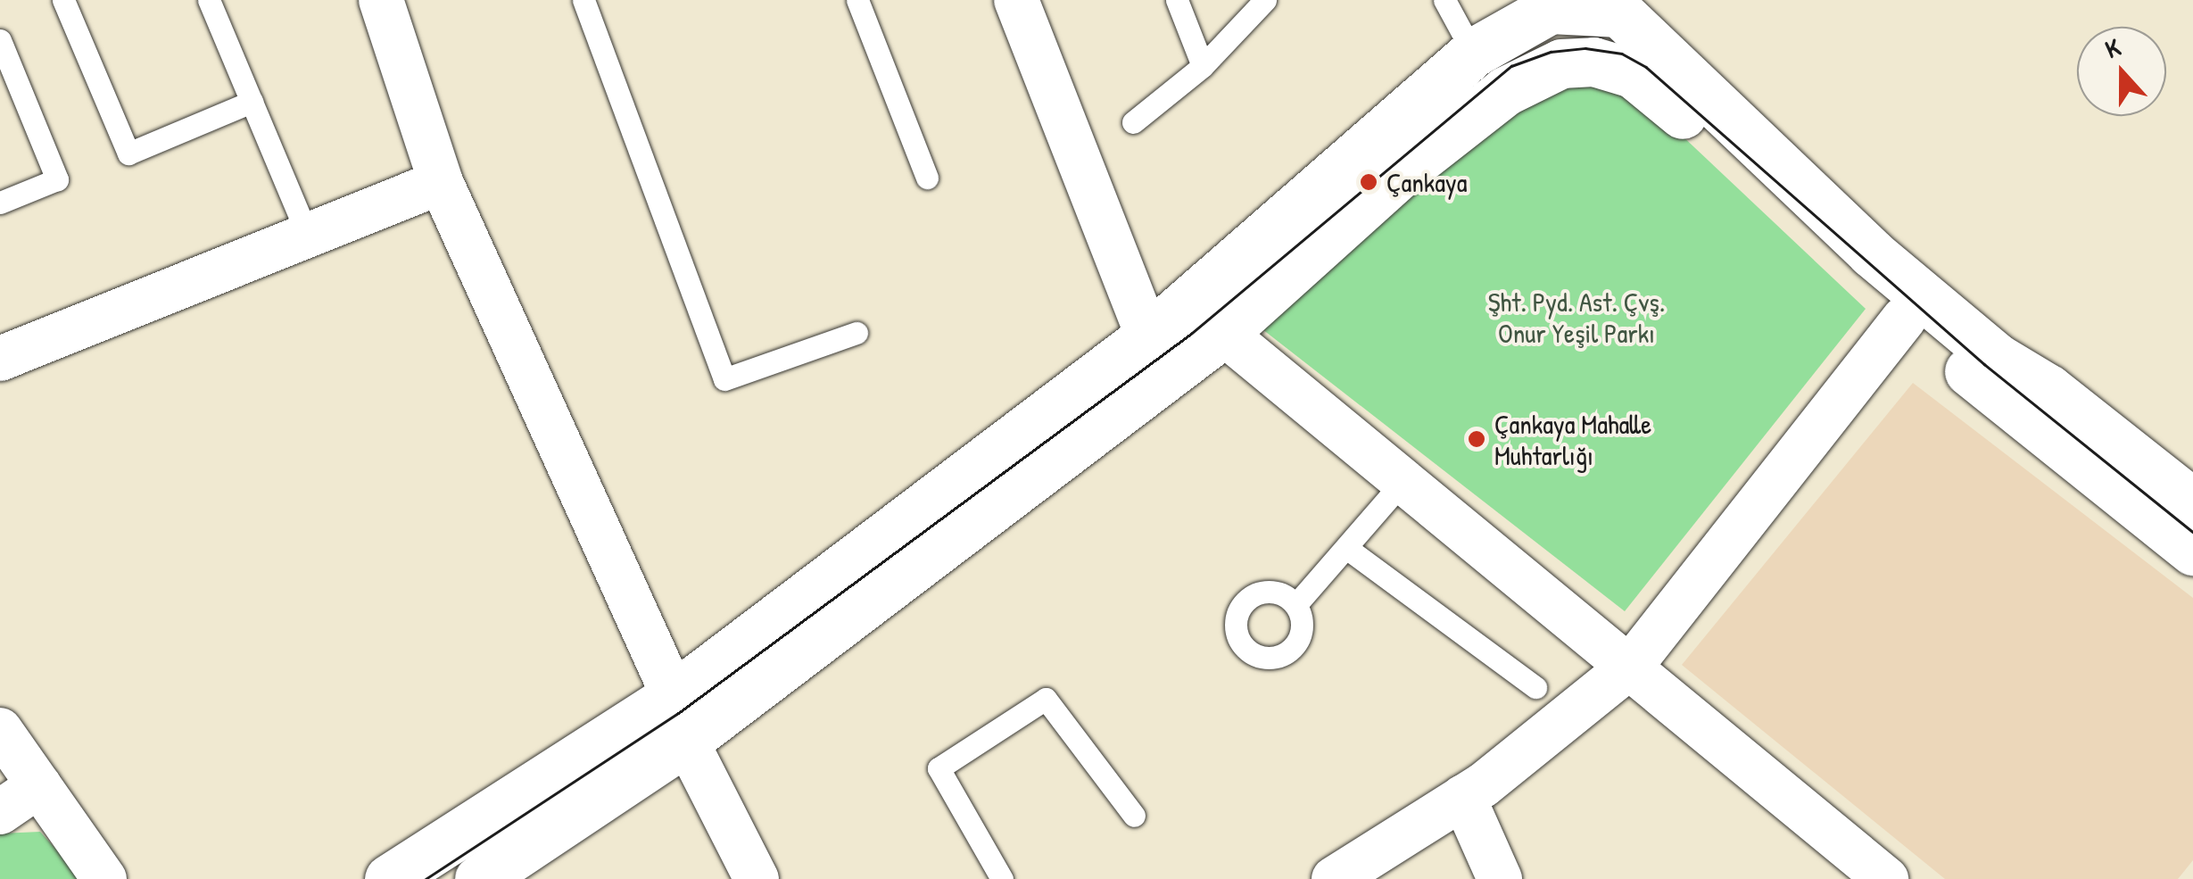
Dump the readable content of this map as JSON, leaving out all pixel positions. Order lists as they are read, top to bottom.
{
  "parks": ["Şht. Pyd. Ast. Çvş. Onur Yeşil Parkı"],
  "places": ["Çankaya", "Çankaya Mahalle Muhtarlığı"],
  "north": "top"
}
